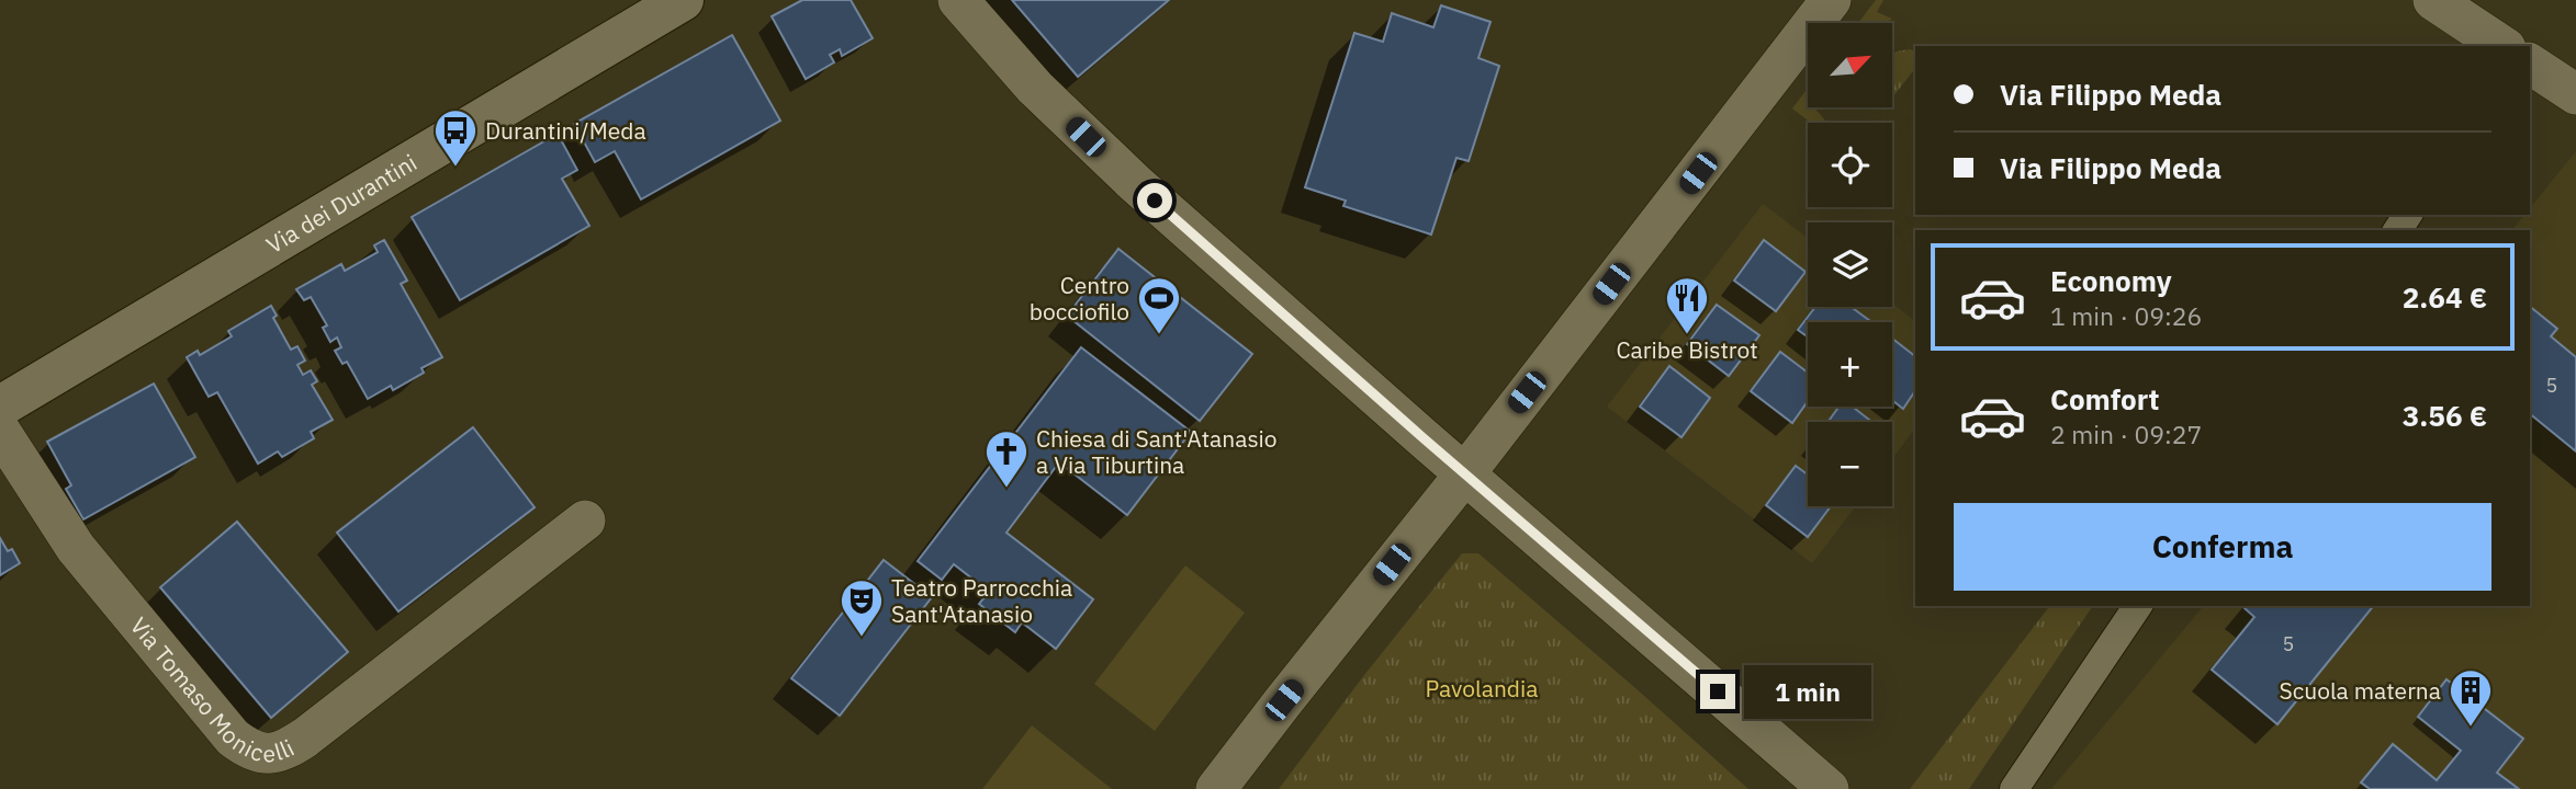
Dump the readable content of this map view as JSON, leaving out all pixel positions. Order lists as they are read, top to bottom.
{
  "streets": {
    "street": ["Via dei Durantini", "Via Tomaso Monicelli"]
  },
  "parks": ["Pavolandia"],
  "places": {
    "bus stop": ["Durantini/Meda"],
    "sports": ["Centro bocciofilo"],
    "restaurant": ["Caribe Bistrot"],
    "church": ["Chiesa di Sant'Atanasio a Via Tiburtina"],
    "theatre": ["Teatro Parrocchia Sant'Atanasio"],
    "building": ["Scuola materna"]
  },
  "house_numbers": ["5", "5"],
  "north": "top right",
  "page": {
    "map_buttons": ["+", "−"],
    "banner": ["Via Filippo Meda", "Via Filippo Meda"],
    "list": [
      {
        "name": "Economy",
        "note": "1 min · 09:26",
        "value": "2.64 €"
      },
      {
        "name": "Comfort",
        "note": "2 min · 09:27",
        "value": "3.56 €"
      }
    ],
    "buttons": "Conferma",
    "bubble": "1 min"
  }
}
